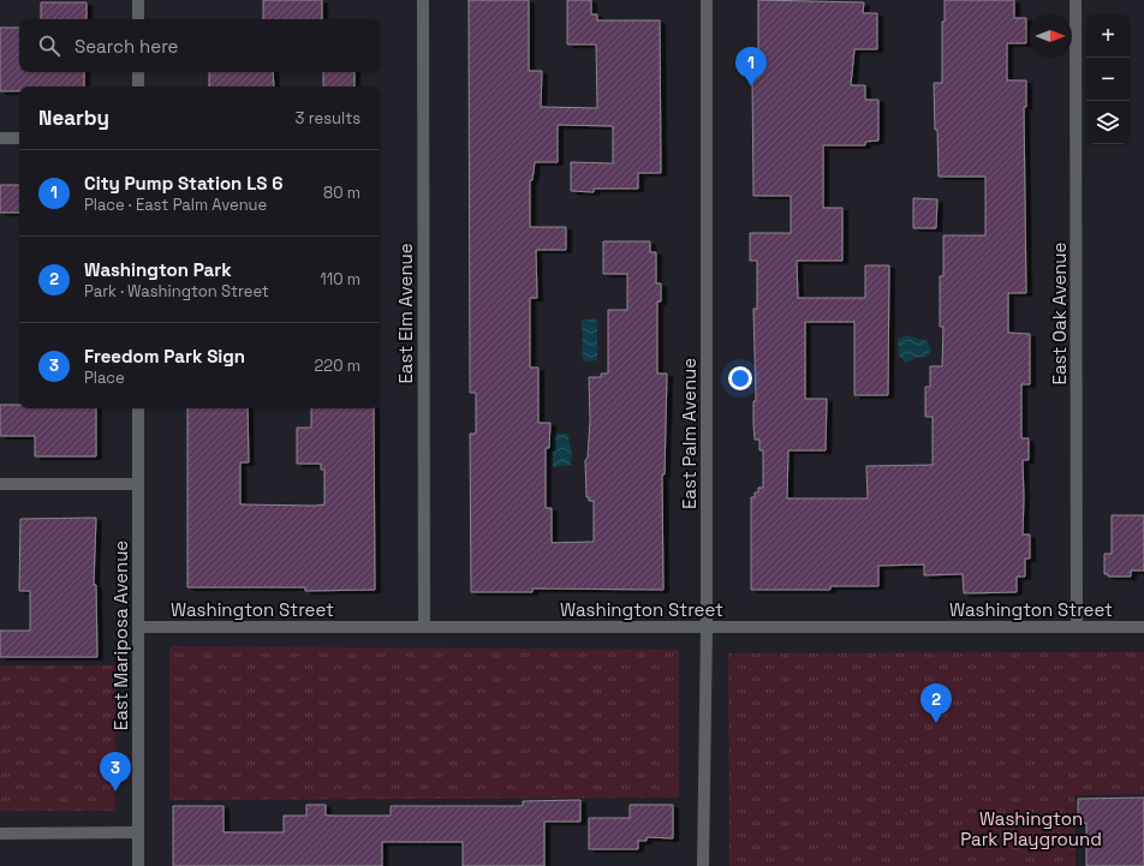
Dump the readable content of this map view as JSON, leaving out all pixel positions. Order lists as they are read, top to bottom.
{
  "streets": {
    "street": [
      "East Elm Avenue",
      "East Oak Avenue",
      "East Palm Avenue",
      "Washington Street",
      "East Mariposa Avenue"
    ]
  },
  "crossings": [
    ["East Elm Avenue", "Washington Street"],
    ["East Oak Avenue", "Washington Street"],
    ["East Palm Avenue", "Washington Street"],
    ["Washington Street", "East Mariposa Avenue"]
  ],
  "parks": ["Washington Park Playground"],
  "north": "right",
  "page": {
    "map_buttons": ["+", "−"],
    "search": "Search here",
    "pins": ["1", "2", "3"],
    "heading": ["Nearby", "3 results"],
    "list": [
      {
        "mark": "1",
        "name": "City Pump Station LS 6",
        "note": "Place · East Palm Avenue",
        "value": "80 m"
      },
      {
        "mark": "2",
        "name": "Washington Park",
        "note": "Park · Washington Street",
        "value": "110 m"
      },
      {
        "mark": "3",
        "name": "Freedom Park Sign",
        "note": "Place",
        "value": "220 m"
      }
    ]
  }
}
